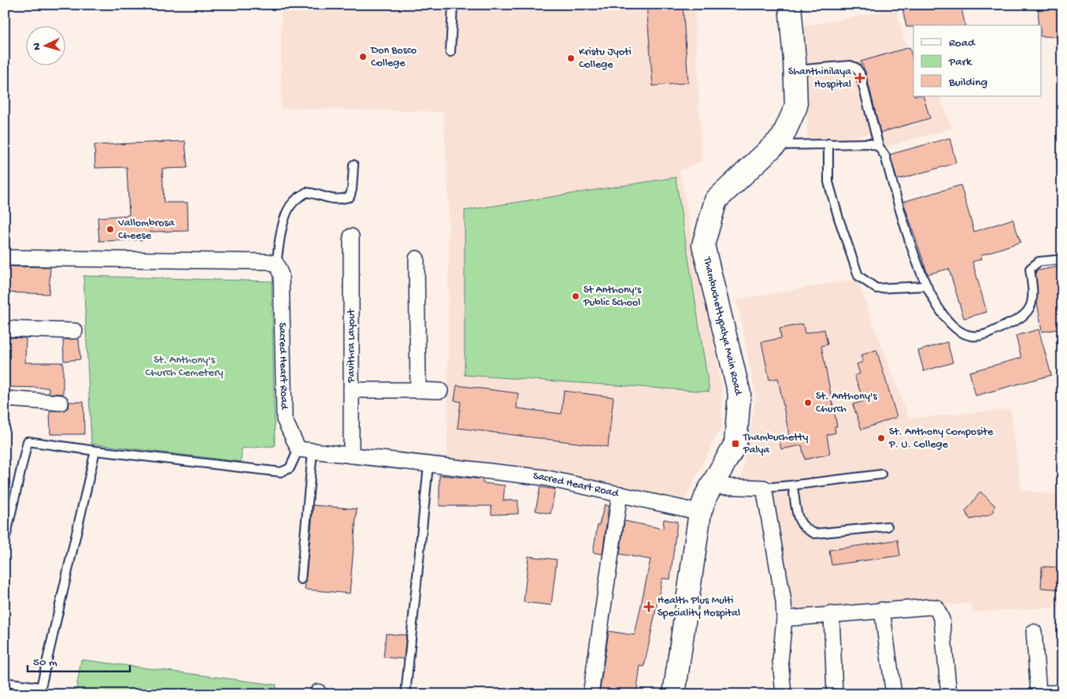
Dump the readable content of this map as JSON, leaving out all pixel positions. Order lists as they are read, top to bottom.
{
  "streets": {
    "main road": ["Thambuchettypalya Main Road"],
    "street": ["Pavithra Layout", "Sacred Heart Road"]
  },
  "crossings": [
    ["Thambuchettypalya Main Road", "Sacred Heart Road"],
    ["Pavithra Layout", "Sacred Heart Road"]
  ],
  "parks": ["St. Anthony's Church Cemetery"],
  "places": {
    "other": [
      "Don Bosco College",
      "Kristu Jyoti College",
      "Vallombrosa Cheese",
      "St Anthony's Public School",
      "St. Anthony's Church",
      "St. Anthony Composite P. U. College"
    ],
    "health": ["Shanthinilaya Hospital", "Health Plus Multi Speciality Hospital"],
    "transit": ["Thambuchetty Palya"]
  },
  "legend": ["Road", "Park", "Building"],
  "scale_bar": "50 m",
  "north": "left"
}
